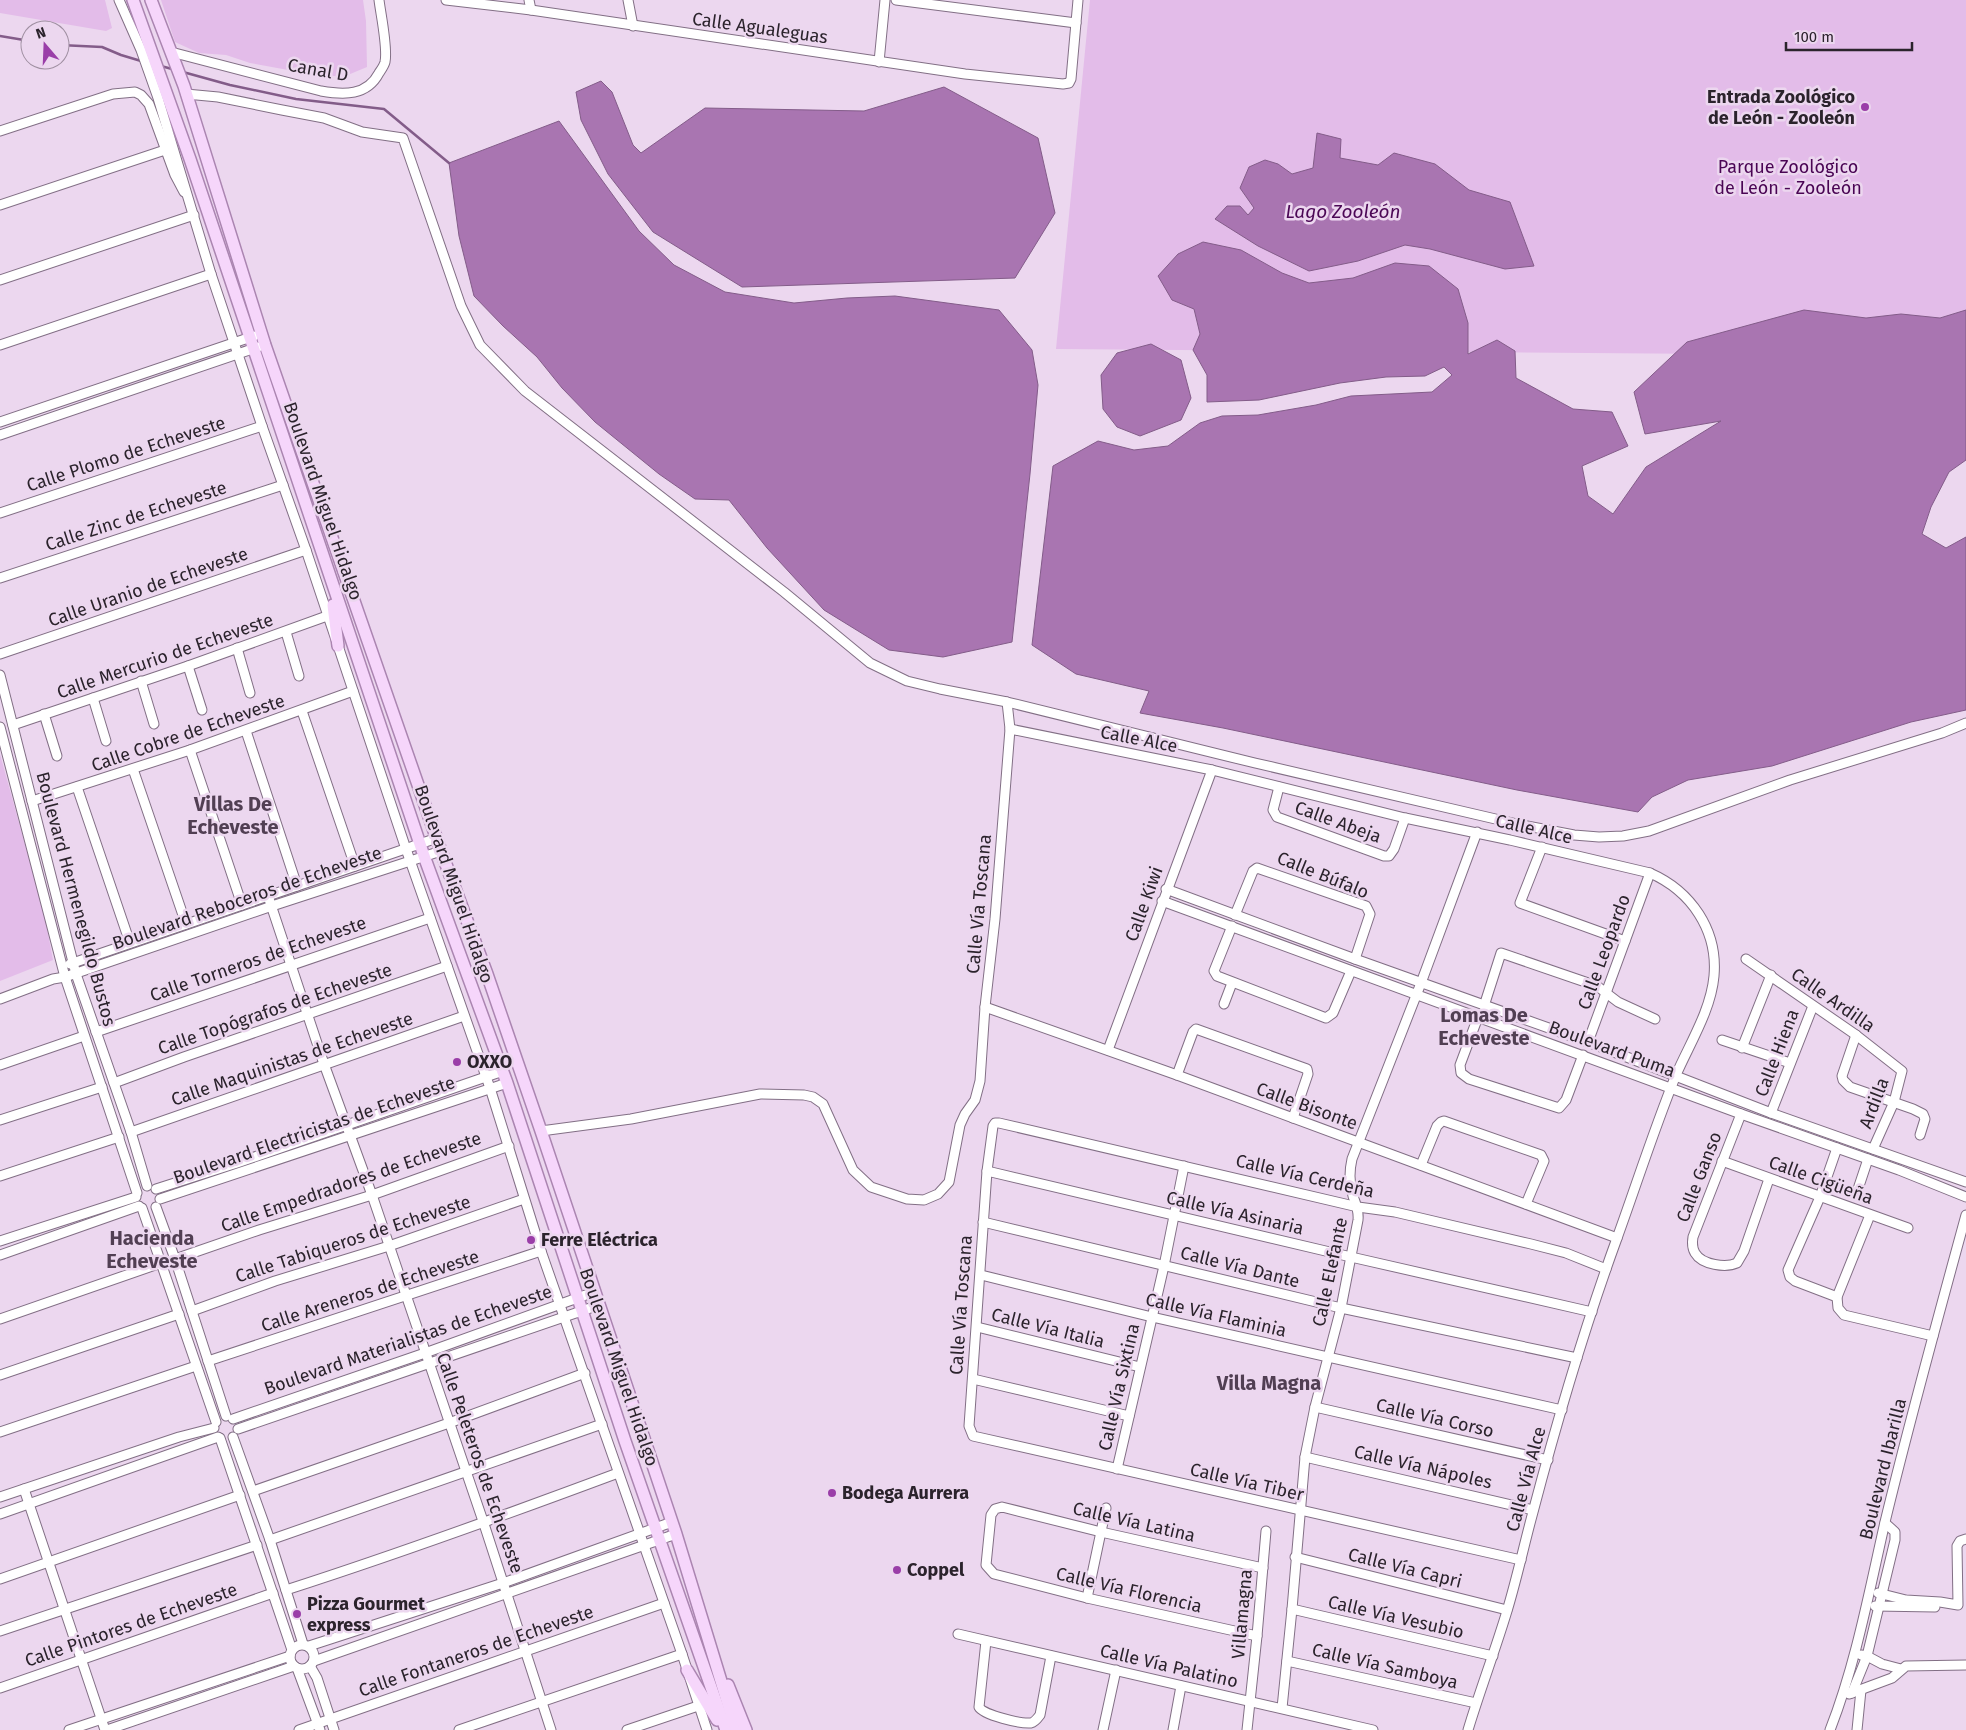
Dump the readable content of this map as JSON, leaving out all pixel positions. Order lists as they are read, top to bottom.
{
  "streets": {
    "main road": ["Boulevard Miguel Hidalgo"],
    "street": [
      "Calle Agualeguas",
      "Canal D",
      "Calle Plomo de Echeveste",
      "Calle Zinc de Echeveste",
      "Calle Uranio de Echeveste",
      "Calle Mercurio de Echeveste",
      "Calle Cobre de Echeveste",
      "Calle Alce",
      "Calle Abeja",
      "Calle Búfalo",
      "Boulevard Reboceros de Echeveste",
      "Boulevard Hermenegildo Bustos",
      "Calle Vía Toscana",
      "Calle Kiwi",
      "Calle Leopardo",
      "Calle Torneros de Echeveste",
      "Calle Ardilla",
      "Calle Topógrafos de Echeveste",
      "Boulevard Puma",
      "Calle Hiena",
      "Calle Maquinistas de Echeveste",
      "Ardilla",
      "Calle Bisonte",
      "Boulevard Electricistas de Echeveste",
      "Calle Vía Cerdeña",
      "Calle Ganso",
      "Calle Cigüeña",
      "Calle Empedradores de Echeveste",
      "Calle Vía Asinaria",
      "Calle Tabiqueros de Echeveste",
      "Calle Vía Dante",
      "Calle Elefante",
      "Calle Areneros de Echeveste",
      "Calle Vía Flaminia",
      "Calle Vía Italia",
      "Boulevard Materialistas de Echeveste",
      "Calle Vía Sixtina",
      "Calle Vía Corso",
      "Calle Peleteros de Echeveste",
      "Calle Vía Nápoles",
      "Boulevard Ibarilla",
      "Calle Vía Alce",
      "Calle Vía Tiber",
      "Calle Vía Latina",
      "Calle Vía Capri",
      "Calle Vía Florencia",
      "Villamagna",
      "Calle Vía Vesubio",
      "Calle Pintores de Echeveste",
      "Calle Fontaneros de Echeveste",
      "Calle Vía Palatino",
      "Calle Vía Samboya"
    ]
  },
  "crossings": [
    ["Canal D", "Boulevard Miguel Hidalgo"],
    ["Calle Plomo de Echeveste", "Boulevard Miguel Hidalgo"],
    ["Boulevard Miguel Hidalgo", "Calle Zinc de Echeveste"],
    ["Boulevard Miguel Hidalgo", "Calle Uranio de Echeveste"],
    ["Boulevard Miguel Hidalgo", "Calle Mercurio de Echeveste"],
    ["Boulevard Miguel Hidalgo", "Calle Cobre de Echeveste"],
    ["Boulevard Miguel Hidalgo", "Boulevard Reboceros de Echeveste"],
    ["Boulevard Miguel Hidalgo", "Calle Vía Toscana"],
    ["Boulevard Miguel Hidalgo", "Calle Torneros de Echeveste"],
    ["Boulevard Miguel Hidalgo", "Calle Topógrafos de Echeveste"],
    ["Boulevard Miguel Hidalgo", "Calle Maquinistas de Echeveste"],
    ["Boulevard Miguel Hidalgo", "Boulevard Electricistas de Echeveste"],
    ["Boulevard Miguel Hidalgo", "Calle Empedradores de Echeveste"],
    ["Boulevard Miguel Hidalgo", "Calle Tabiqueros de Echeveste"],
    ["Boulevard Miguel Hidalgo", "Calle Areneros de Echeveste"],
    ["Boulevard Miguel Hidalgo", "Boulevard Materialistas de Echeveste"],
    ["Boulevard Miguel Hidalgo", "Calle Fontaneros de Echeveste"],
    ["Calle Mercurio de Echeveste", "Boulevard Hermenegildo Bustos"],
    ["Calle Cobre de Echeveste", "Boulevard Hermenegildo Bustos"],
    ["Calle Alce", "Calle Abeja"],
    ["Calle Alce", "Calle Vía Toscana"],
    ["Calle Alce", "Calle Kiwi"],
    ["Calle Alce", "Calle Leopardo"],
    ["Calle Alce", "Boulevard Puma"],
    ["Calle Alce", "Calle Bisonte"],
    ["Calle Alce", "Calle Elefante"],
    ["Calle Alce", "Calle Vía Alce"],
    ["Calle Búfalo", "Boulevard Puma"],
    ["Boulevard Reboceros de Echeveste", "Boulevard Hermenegildo Bustos"],
    ["Boulevard Reboceros de Echeveste", "Calle Peleteros de Echeveste"],
    ["Boulevard Hermenegildo Bustos", "Calle Torneros de Echeveste"],
    ["Boulevard Hermenegildo Bustos", "Calle Topógrafos de Echeveste"],
    ["Boulevard Hermenegildo Bustos", "Calle Maquinistas de Echeveste"],
    ["Boulevard Hermenegildo Bustos", "Boulevard Electricistas de Echeveste"],
    ["Calle Vía Toscana", "Calle Bisonte"],
    ["Calle Vía Toscana", "Calle Vía Cerdeña"],
    ["Calle Vía Toscana", "Calle Vía Asinaria"],
    ["Calle Vía Toscana", "Calle Vía Dante"],
    ["Calle Vía Toscana", "Calle Vía Flaminia"],
    ["Calle Vía Toscana", "Calle Vía Italia"],
    ["Calle Vía Toscana", "Calle Vía Tiber"],
    ["Calle Kiwi", "Boulevard Puma"],
    ["Calle Kiwi", "Calle Bisonte"],
    ["Calle Leopardo", "Boulevard Puma"],
    ["Calle Torneros de Echeveste", "Calle Peleteros de Echeveste"],
    ["Calle Ardilla", "Calle Hiena"],
    ["Calle Ardilla", "Ardilla"],
    ["Calle Topógrafos de Echeveste", "Calle Peleteros de Echeveste"],
    ["Boulevard Puma", "Calle Hiena"],
    ["Boulevard Puma", "Ardilla"],
    ["Boulevard Puma", "Calle Ganso"],
    ["Boulevard Puma", "Calle Elefante"],
    ["Calle Maquinistas de Echeveste", "Calle Peleteros de Echeveste"],
    ["Calle Bisonte", "Calle Elefante"],
    ["Calle Bisonte", "Calle Vía Alce"],
    ["Boulevard Electricistas de Echeveste", "Calle Peleteros de Echeveste"],
    ["Calle Vía Cerdeña", "Calle Elefante"],
    ["Calle Vía Cerdeña", "Calle Vía Sixtina"],
    ["Calle Vía Cerdeña", "Calle Vía Alce"],
    ["Calle Ganso", "Calle Cigüeña"],
    ["Calle Empedradores de Echeveste", "Calle Peleteros de Echeveste"],
    ["Calle Vía Asinaria", "Calle Elefante"],
    ["Calle Vía Asinaria", "Calle Vía Sixtina"],
    ["Calle Vía Asinaria", "Calle Vía Alce"],
    ["Calle Tabiqueros de Echeveste", "Calle Peleteros de Echeveste"],
    ["Calle Vía Dante", "Calle Elefante"],
    ["Calle Vía Dante", "Calle Vía Sixtina"],
    ["Calle Vía Dante", "Calle Vía Alce"],
    ["Calle Elefante", "Calle Vía Flaminia"],
    ["Calle Elefante", "Calle Vía Corso"],
    ["Calle Elefante", "Calle Vía Nápoles"],
    ["Calle Elefante", "Calle Vía Tiber"],
    ["Calle Elefante", "Calle Vía Capri"],
    ["Calle Elefante", "Calle Vía Vesubio"],
    ["Calle Elefante", "Calle Vía Palatino"],
    ["Calle Elefante", "Calle Vía Samboya"],
    ["Calle Areneros de Echeveste", "Calle Peleteros de Echeveste"],
    ["Calle Vía Flaminia", "Calle Vía Sixtina"],
    ["Calle Vía Flaminia", "Calle Vía Alce"],
    ["Calle Vía Italia", "Calle Vía Sixtina"],
    ["Boulevard Materialistas de Echeveste", "Calle Peleteros de Echeveste"],
    ["Calle Vía Sixtina", "Calle Vía Tiber"],
    ["Calle Vía Corso", "Calle Vía Alce"],
    ["Calle Peleteros de Echeveste", "Calle Fontaneros de Echeveste"],
    ["Calle Vía Nápoles", "Calle Vía Alce"],
    ["Calle Vía Alce", "Calle Vía Tiber"],
    ["Calle Vía Alce", "Calle Vía Capri"],
    ["Calle Vía Alce", "Calle Vía Vesubio"],
    ["Calle Vía Alce", "Calle Vía Samboya"],
    ["Calle Vía Latina", "Calle Vía Florencia"],
    ["Calle Vía Latina", "Villamagna"],
    ["Calle Vía Florencia", "Villamagna"],
    ["Villamagna", "Calle Vía Palatino"]
  ],
  "districts": [
    "Villas De Echeveste",
    "Lomas De Echeveste",
    "Hacienda Echeveste",
    "Villa Magna"
  ],
  "water": ["Lago Zooleón"],
  "parks": ["Parque Zoológico de León - Zooleón"],
  "places": [
    "Entrada Zoológico de León - Zooleón",
    "OXXO",
    "Ferre Eléctrica",
    "Bodega Aurrera",
    "Coppel",
    "Pizza Gourmet express"
  ],
  "scale_bar": "100 m",
  "north": "top"
}
